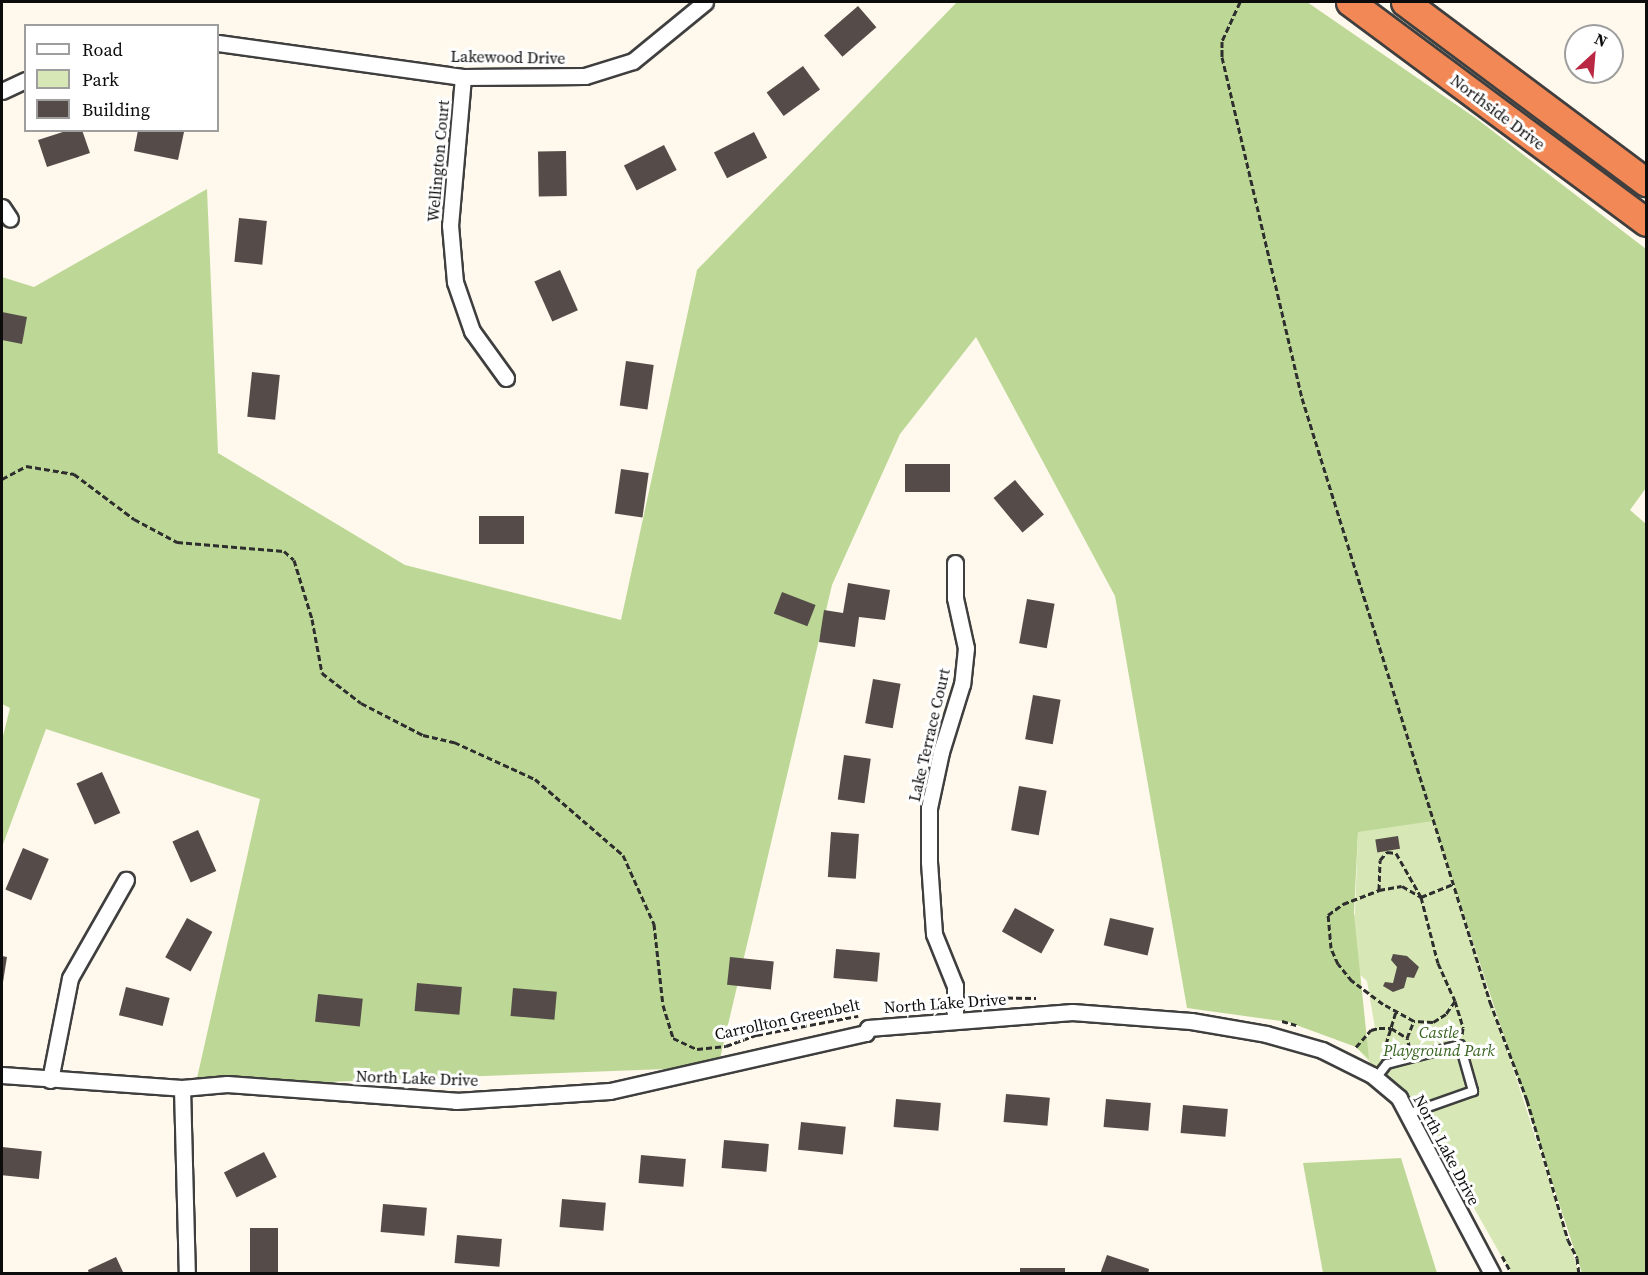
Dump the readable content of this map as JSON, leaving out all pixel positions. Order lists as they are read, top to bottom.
{
  "streets": {
    "highway": ["Northside Drive"],
    "street": [
      "Lakewood Drive",
      "Wellington Court",
      "Lake Terrace Court",
      "North Lake Drive"
    ],
    "path": ["Carrollton Greenbelt"]
  },
  "crossings": [
    ["Lakewood Drive", "Wellington Court"],
    ["Lake Terrace Court", "North Lake Drive"]
  ],
  "parks": ["Castle Playground Park"],
  "legend": ["Road", "Park", "Building"],
  "north": "top right"
}
